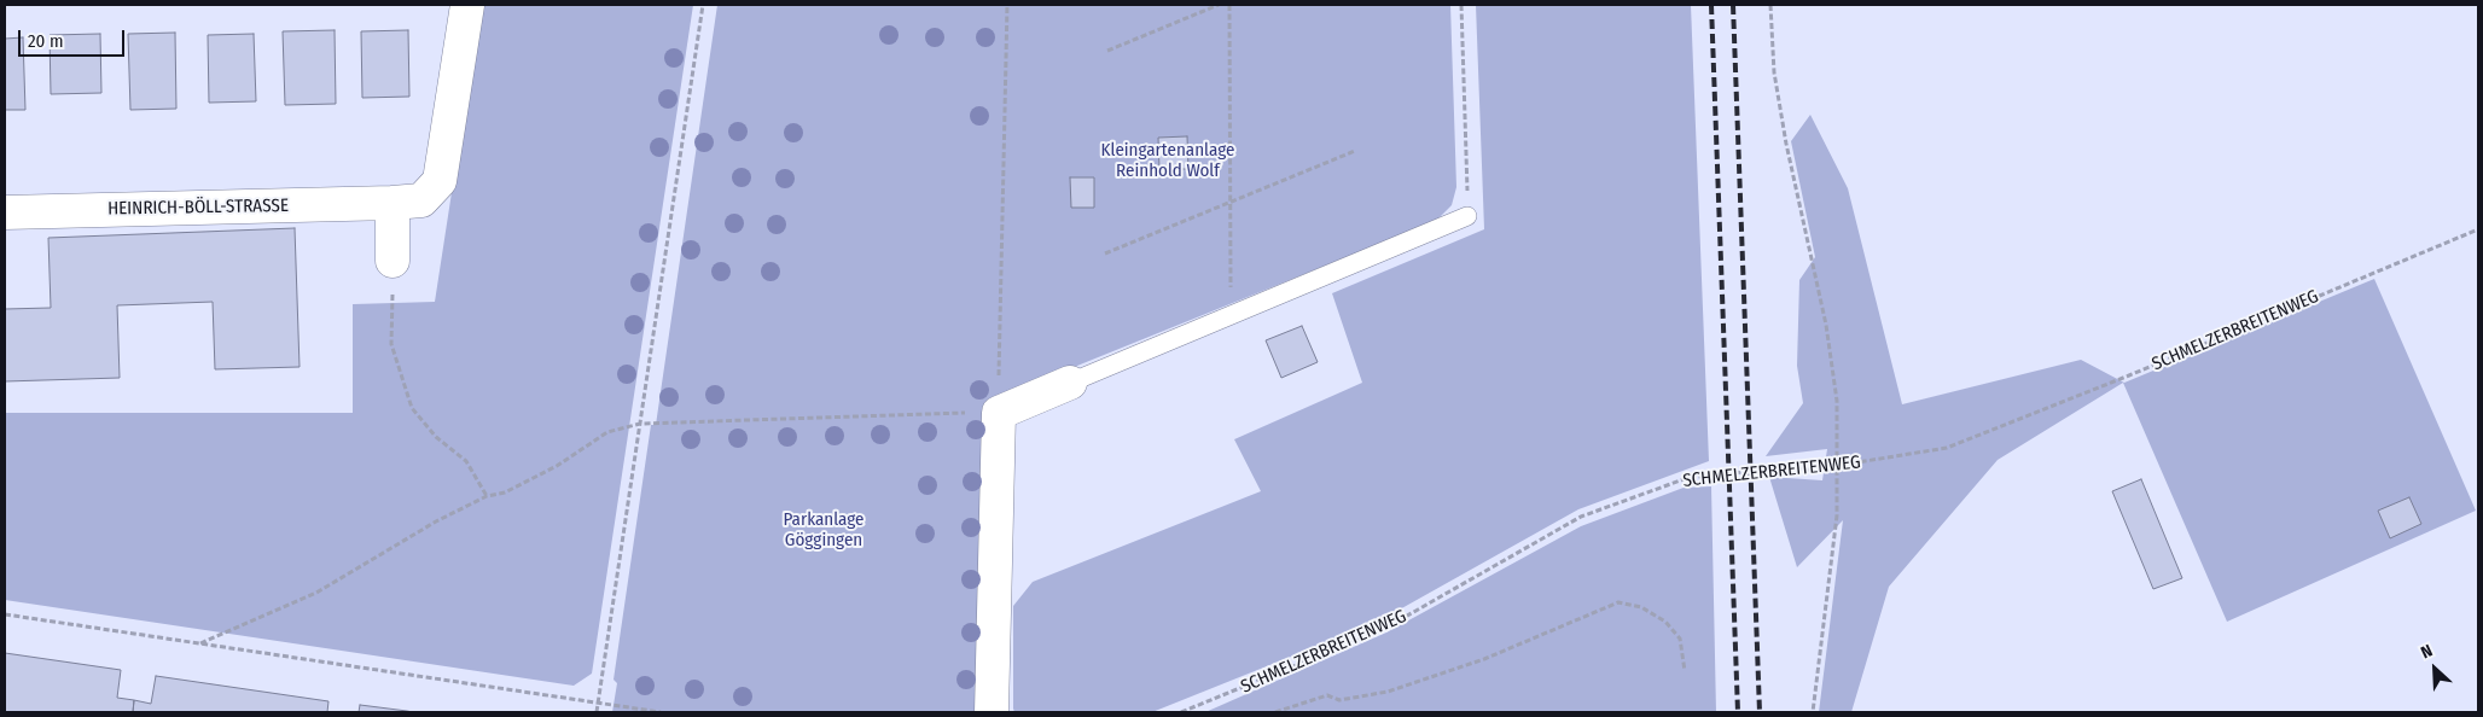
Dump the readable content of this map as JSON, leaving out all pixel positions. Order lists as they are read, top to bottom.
{
  "streets": {
    "street": ["HEINRICH-BÖLL-STRASSE"],
    "path": ["SCHMELZERBREITENWEG"]
  },
  "parks": ["Kleingartenanlage Reinhold Wolf", "Parkanlage Göggingen"],
  "scale_bar": "20 m",
  "north": "top left"
}
